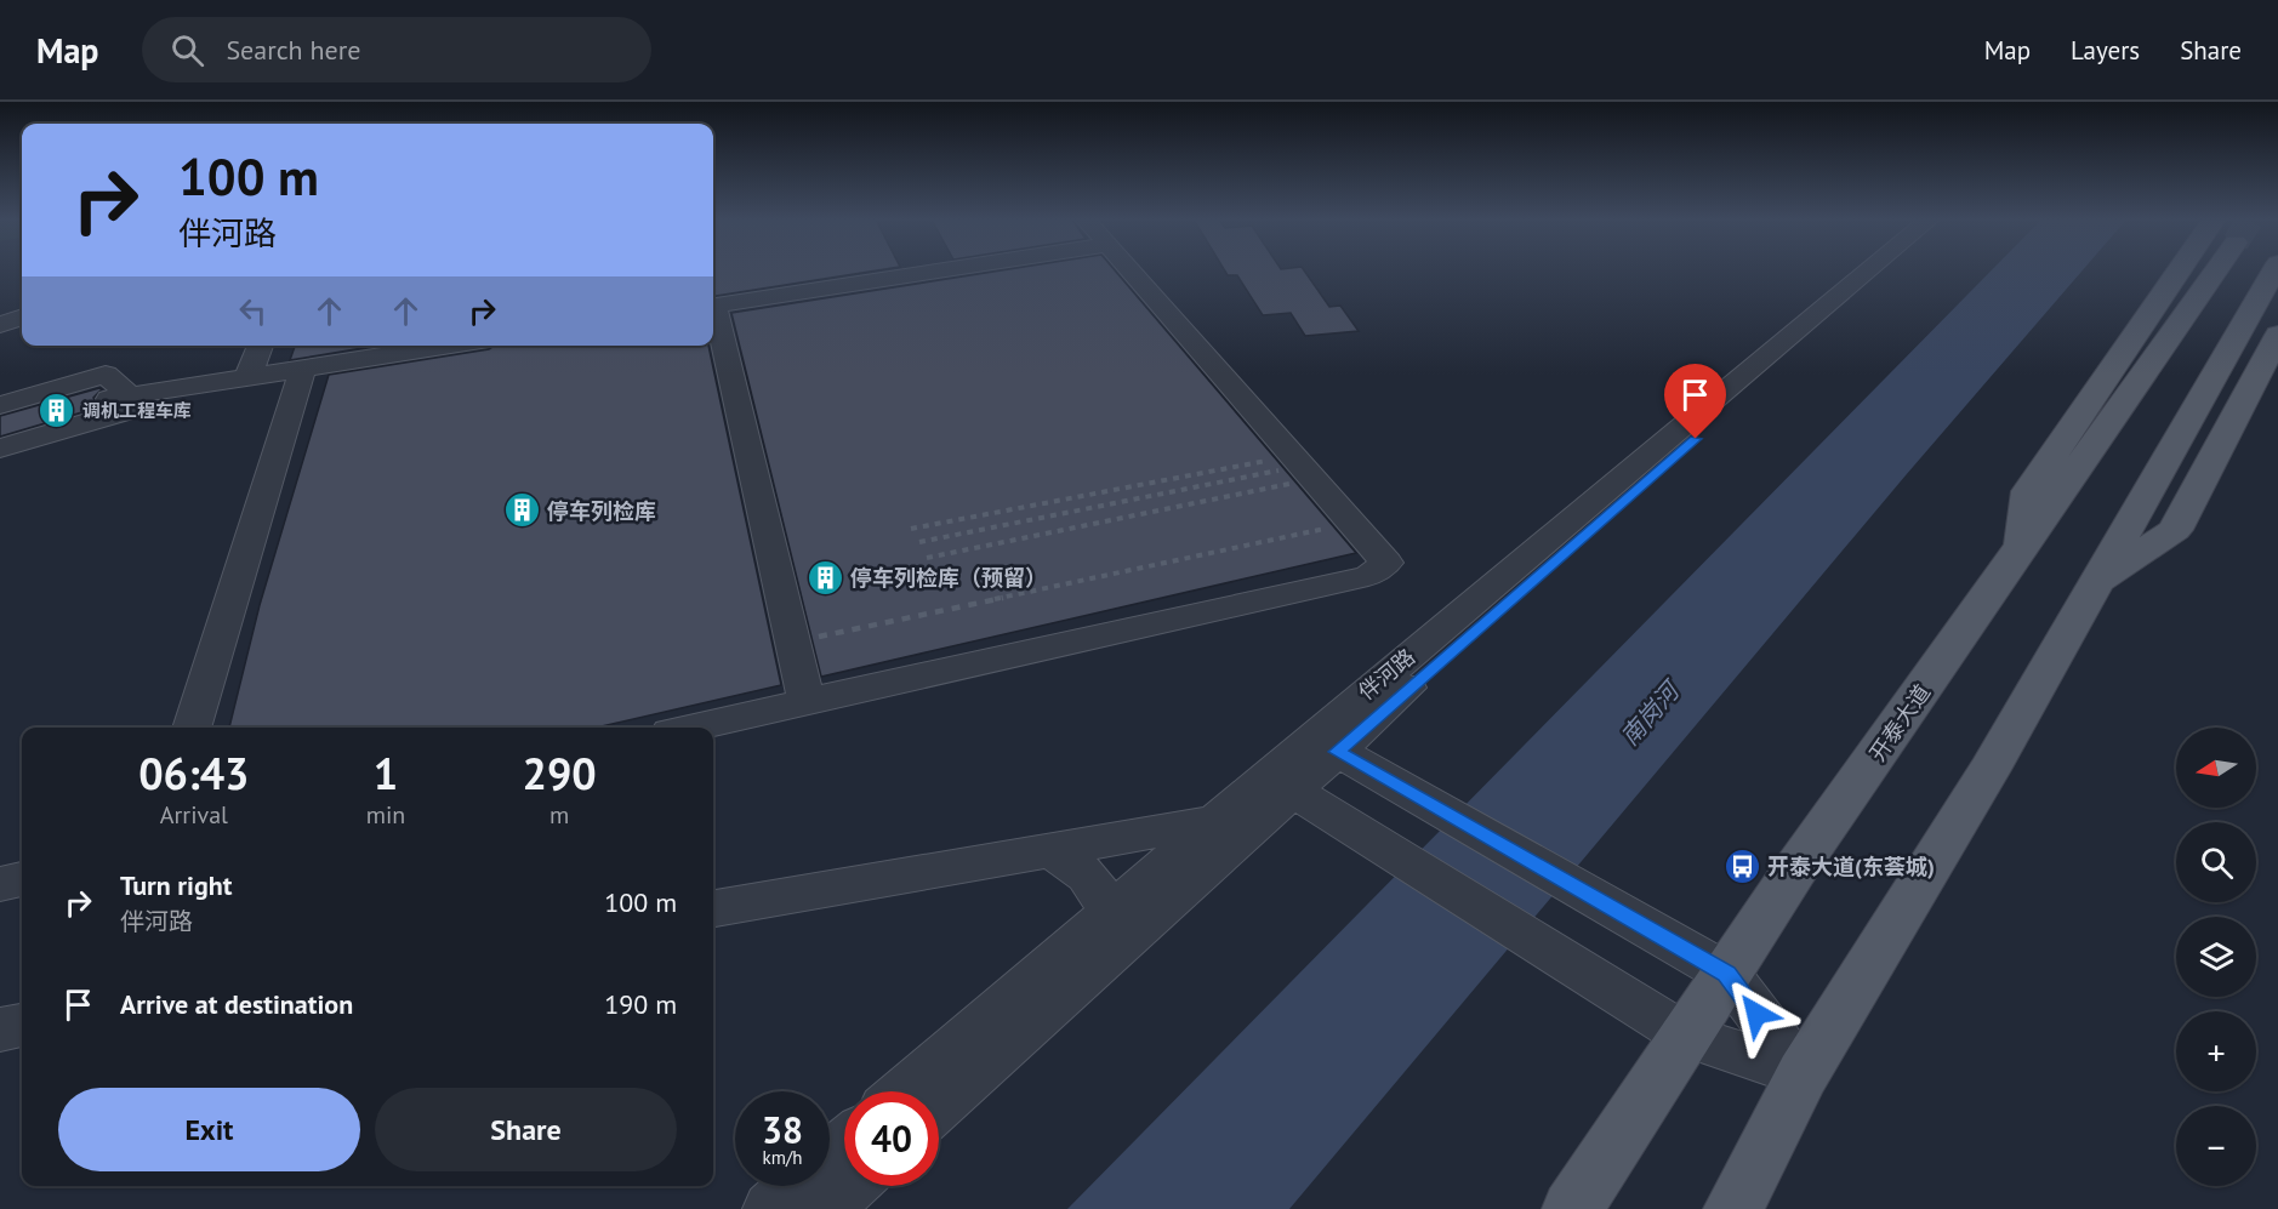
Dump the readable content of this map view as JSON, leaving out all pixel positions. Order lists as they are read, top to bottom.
{
  "streets": {
    "main road": ["开泰大道"],
    "street": ["伴河路"]
  },
  "water": ["南岗河"],
  "places": {
    "building": ["调机工程车库", "停车列检库", "停车列检库（预留）"],
    "bus stop": ["开泰大道(东荟城)"]
  },
  "north": "left",
  "page": {
    "header": "Map",
    "search": "Search here",
    "nav": ["Map", "Layers", "Share"],
    "turn": ["100 m", "伴河路"],
    "map_buttons": ["+", "−"],
    "eta": [
      "06:43",
      "Arrival",
      "1",
      "min",
      "290",
      "m"
    ],
    "list": [
      {
        "name": "Turn right",
        "note": "伴河路",
        "value": "100 m"
      },
      {
        "name": "Arrive at destination",
        "value": "190 m"
      }
    ],
    "buttons": ["Exit", "Share"],
    "speed": "38 km/h",
    "limit": "40"
  }
}
